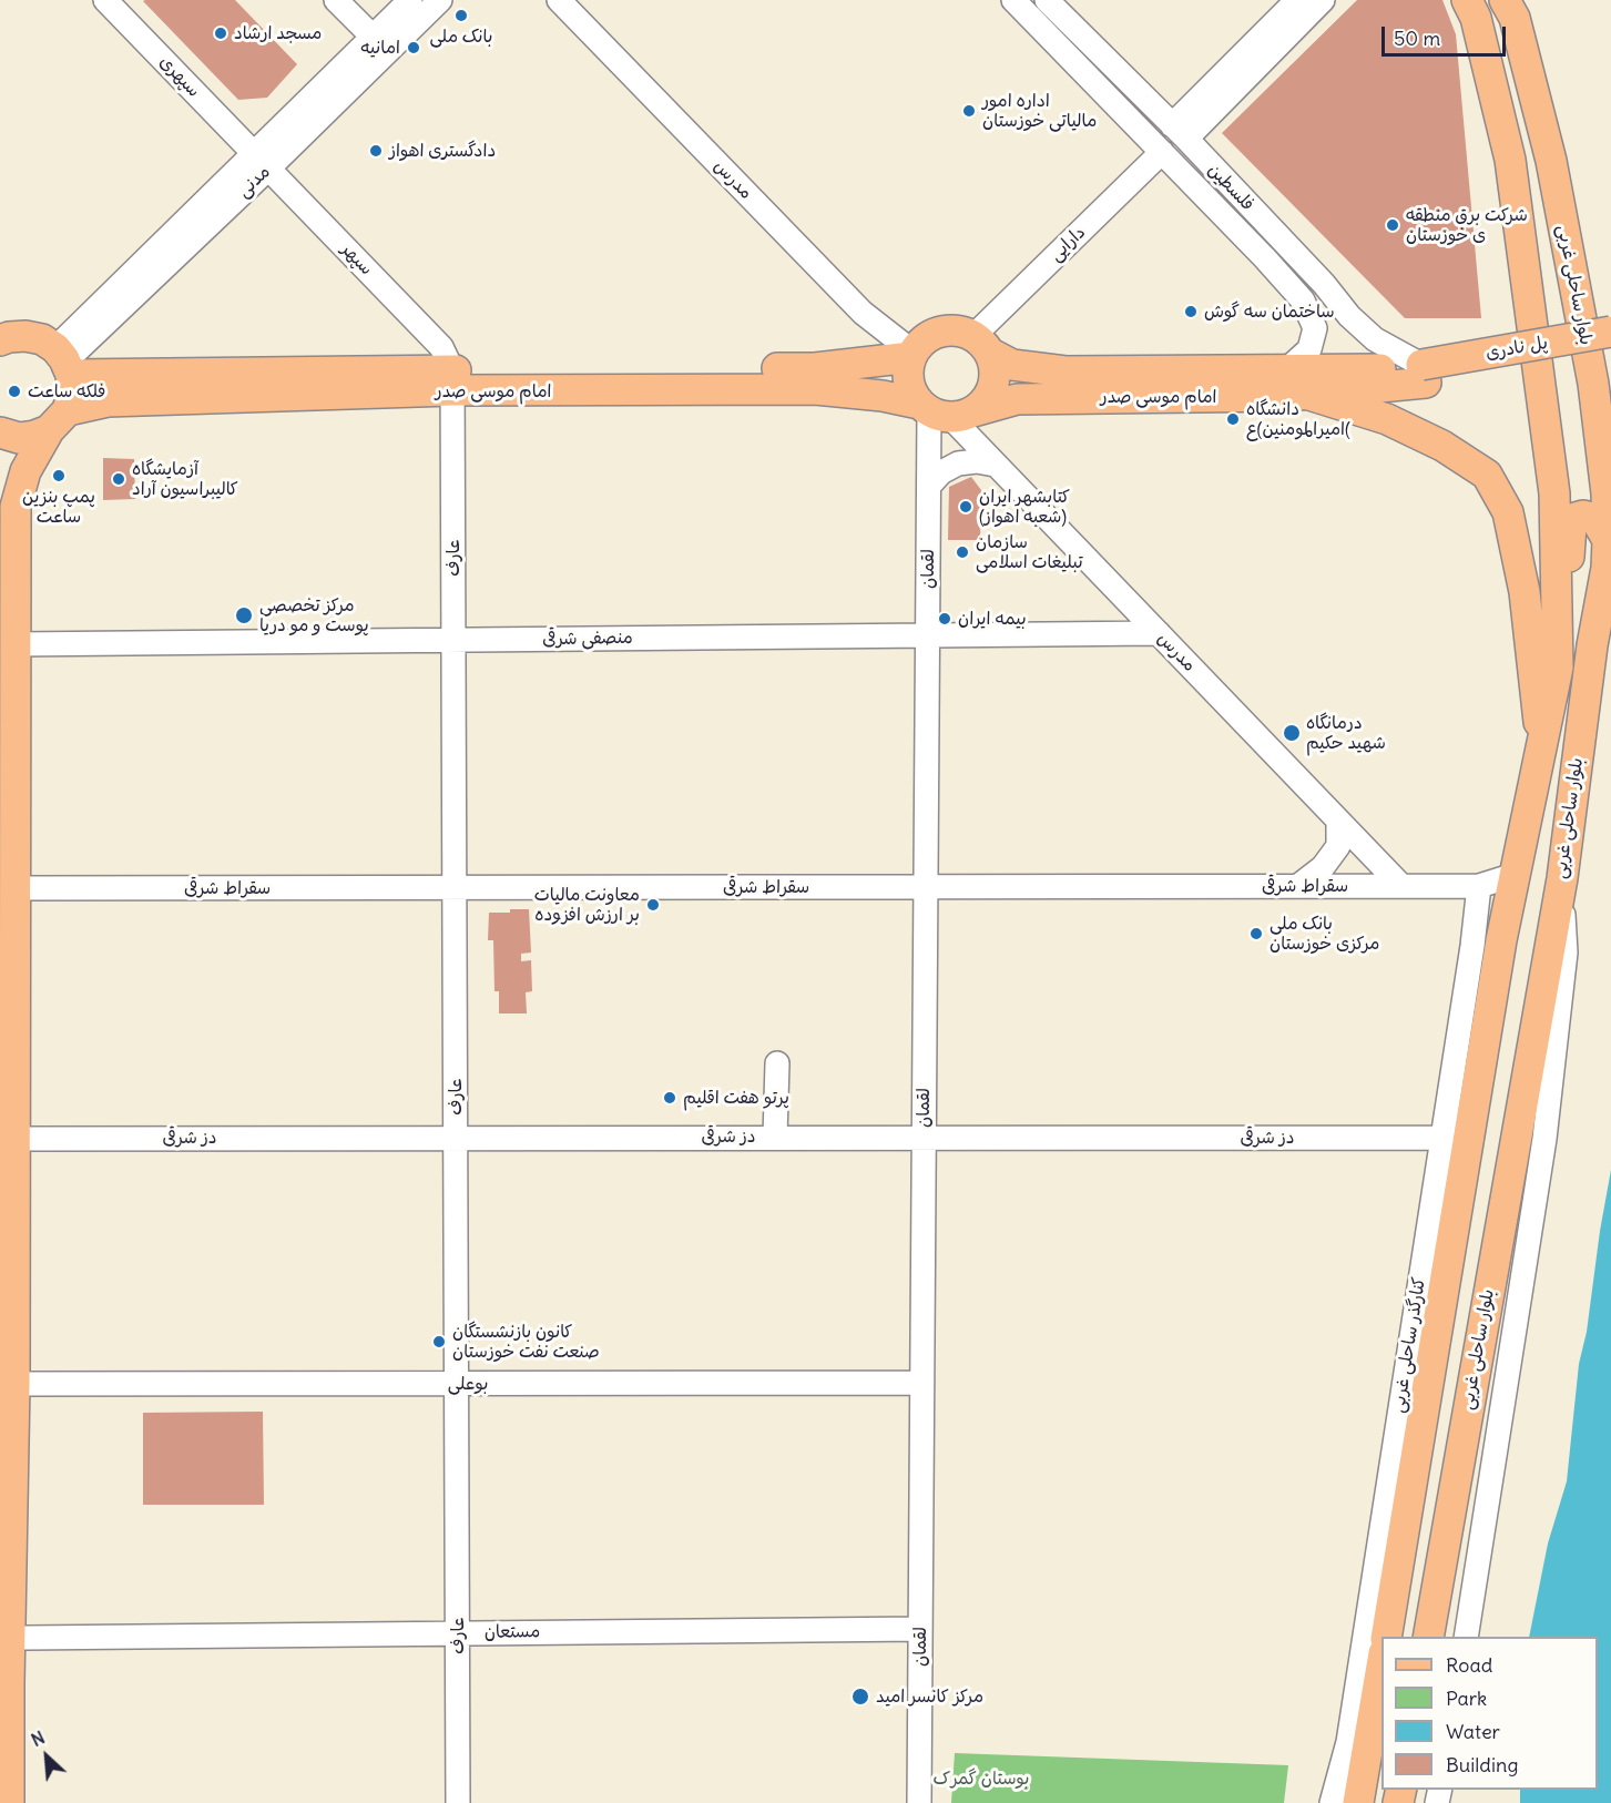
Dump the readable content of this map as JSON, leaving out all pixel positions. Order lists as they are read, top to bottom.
{
  "streets": {
    "main road": ["بلوار ساحلی غربی", "پل نادری", "امام موسی صدر"],
    "street": [
      "سپهری",
      "مدرس",
      "مدنی",
      "فلسطین",
      "دارایی",
      "سپهر",
      "عارف",
      "لقمان",
      "منصفی شرقی",
      "سقراط شرقی",
      "دز شرقی",
      "کنارگذر ساحلی غربی",
      "بوعلی",
      "مستعان"
    ]
  },
  "crossings": [
    ["سپهری", "مدنی"],
    ["سپهری", "سپهر"],
    ["مدرس", "دارایی"],
    ["مدرس", "امام موسی صدر"],
    ["مدرس", "لقمان"],
    ["مدرس", "منصفی شرقی"],
    ["مدرس", "سقراط شرقی"],
    ["مدنی", "سپهر"],
    ["مدنی", "امام موسی صدر"],
    ["فلسطین", "دارایی"],
    ["فلسطین", "پل نادری"],
    ["فلسطین", "امام موسی صدر"],
    ["دارایی", "امام موسی صدر"],
    ["دارایی", "لقمان"],
    ["سپهر", "امام موسی صدر"],
    ["سپهر", "عارف"],
    ["بلوار ساحلی غربی", "سقراط شرقی"],
    ["پل نادری", "امام موسی صدر"],
    ["امام موسی صدر", "عارف"],
    ["امام موسی صدر", "لقمان"],
    ["عارف", "منصفی شرقی"],
    ["عارف", "سقراط شرقی"],
    ["عارف", "دز شرقی"],
    ["عارف", "بوعلی"],
    ["عارف", "مستعان"],
    ["لقمان", "منصفی شرقی"],
    ["لقمان", "سقراط شرقی"],
    ["لقمان", "دز شرقی"],
    ["لقمان", "بوعلی"],
    ["لقمان", "مستعان"],
    ["سقراط شرقی", "کنارگذر ساحلی غربی"],
    ["دز شرقی", "کنارگذر ساحلی غربی"]
  ],
  "parks": ["بوستان گمرک"],
  "places": [
    "بانک ملی",
    "مسجد ارشاد",
    "امانیه",
    "اداره امور مالیاتی خوزستان",
    "دادگستری اهواز",
    "شرکت برق منطقه ی خوزستان",
    "ساختمان سه گوش",
    "فلکه ساعت",
    "دانشگاه امیرالمومنین)ع(",
    "پمپ بنزین ساعت",
    "آزمایشگاه کالیبراسیون آراد",
    "کتابشهر ایران (شعبه اهواز)",
    "سازمان تبلیغات اسلامی",
    "مرکز تخصصی پوست و مو دریا",
    "بیمه ایران",
    "درمانگاه شهید حکیم",
    "معاونت مالیات بر ارزش افزوده",
    "بانک ملی مرکزی خوزستان",
    "پرتو هفت اقلیم",
    "کانون بازنشستگان صنعت نفت خوزستان",
    "مرکز کانسر امید"
  ],
  "legend": [
    "Road",
    "Park",
    "Water",
    "Building"
  ],
  "scale_bar": "50 m",
  "north": "top left"
}
